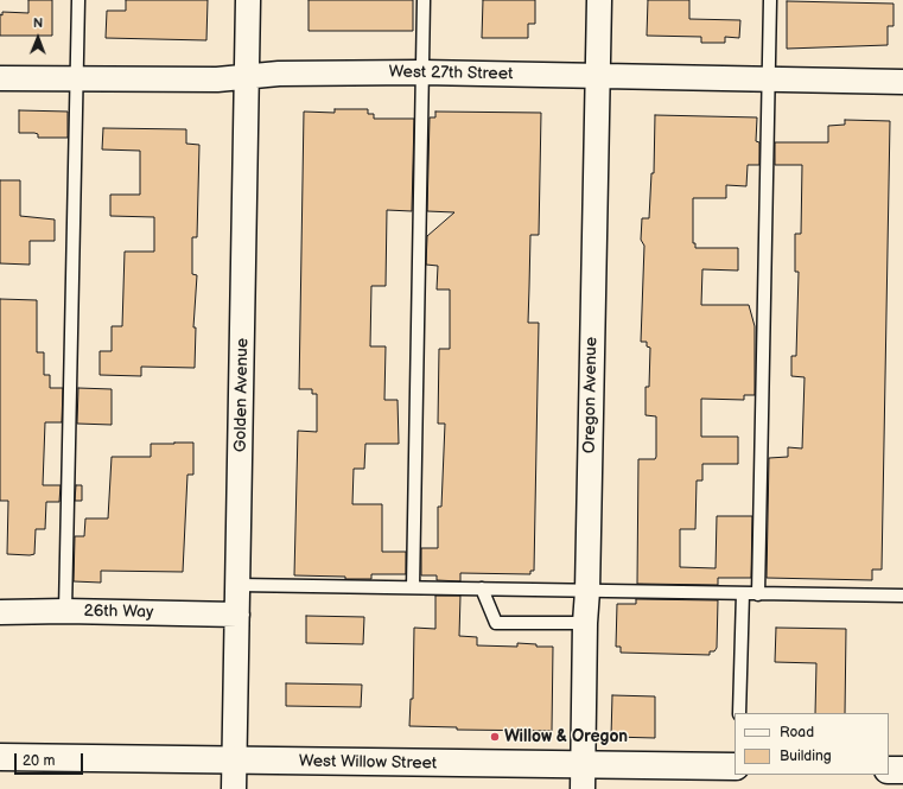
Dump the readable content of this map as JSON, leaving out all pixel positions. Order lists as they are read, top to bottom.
{
  "streets": {
    "main road": ["West Willow Street"],
    "street": [
      "West 27th Street",
      "Golden Avenue",
      "Oregon Avenue",
      "26th Way"
    ]
  },
  "crossings": [
    ["West 27th Street", "Golden Avenue"],
    ["West 27th Street", "Oregon Avenue"],
    ["Golden Avenue", "26th Way"],
    ["Golden Avenue", "West Willow Street"],
    ["Oregon Avenue", "West Willow Street"]
  ],
  "places": ["Willow & Oregon"],
  "legend": ["Road", "Building"],
  "scale_bar": "20 m",
  "north": "top"
}
